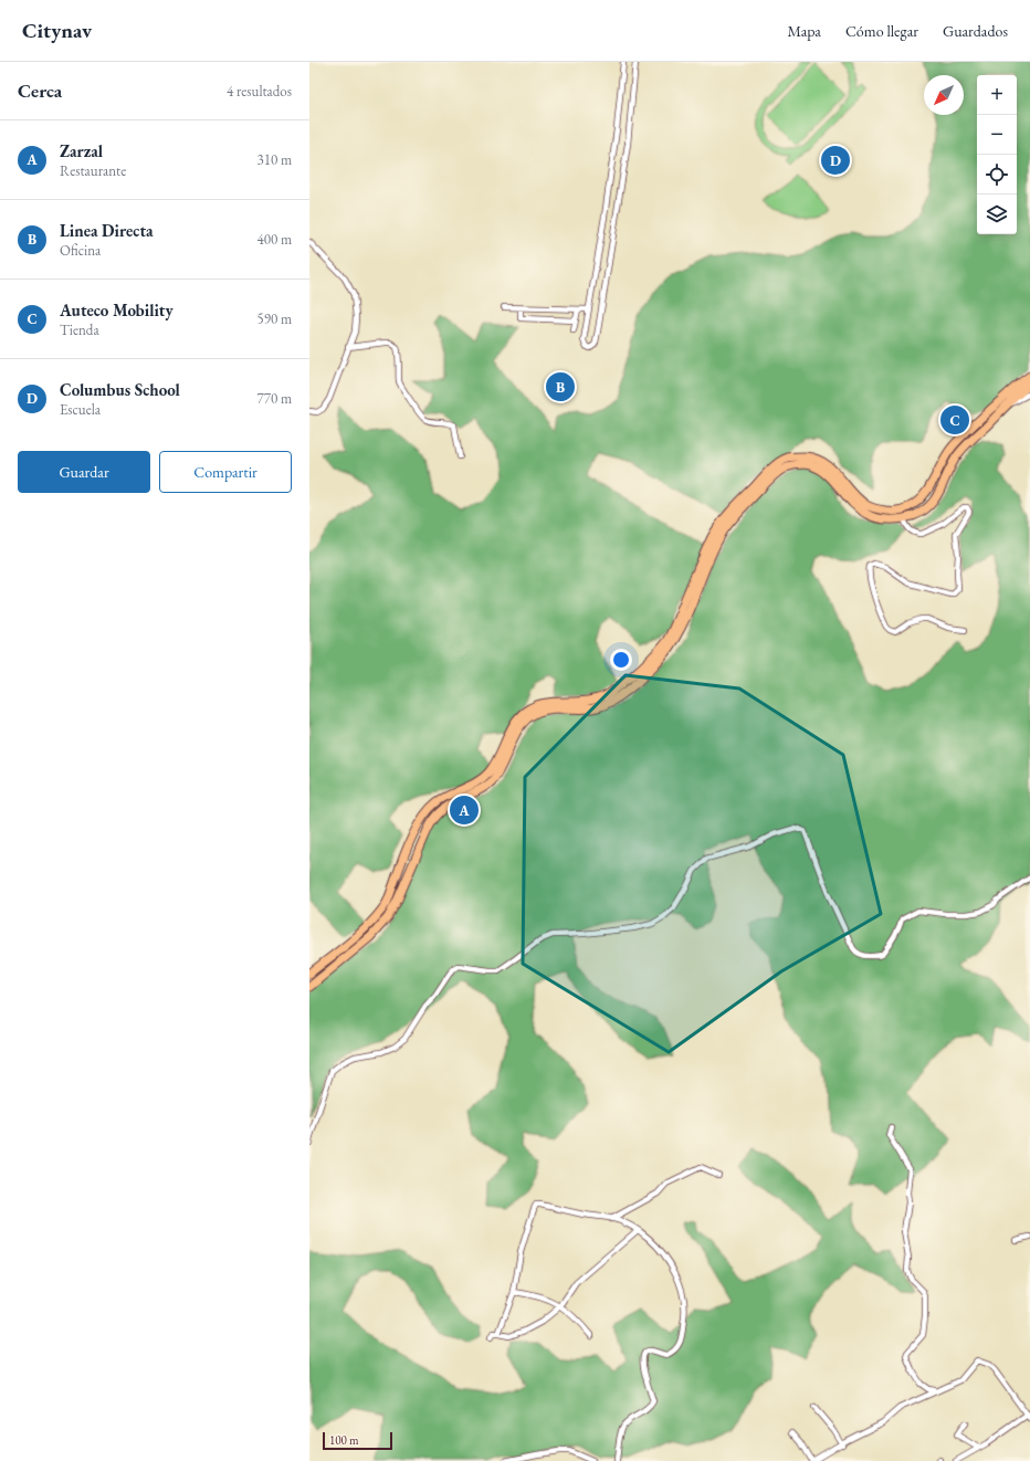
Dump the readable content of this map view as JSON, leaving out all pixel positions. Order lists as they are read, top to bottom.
{
  "scale_bar": "100 m",
  "north": "bottom left",
  "page": {
    "header": "Citynav",
    "nav": ["Mapa", "Cómo llegar", "Guardados"],
    "heading": ["Cerca", "4 resultados"],
    "map_buttons": ["+", "−"],
    "list": [
      {
        "mark": "A",
        "name": "Zarzal",
        "note": "Restaurante",
        "value": "310 m"
      },
      {
        "mark": "B",
        "name": "Linea Directa",
        "note": "Oficina",
        "value": "400 m"
      },
      {
        "mark": "C",
        "name": "Auteco Mobility",
        "note": "Tienda",
        "value": "590 m"
      },
      {
        "mark": "D",
        "name": "Columbus School",
        "note": "Escuela",
        "value": "770 m"
      }
    ],
    "pins": [
      "D",
      "B",
      "C",
      "A"
    ],
    "buttons": ["Guardar", "Compartir"],
    "scale": "100 m"
  }
}
